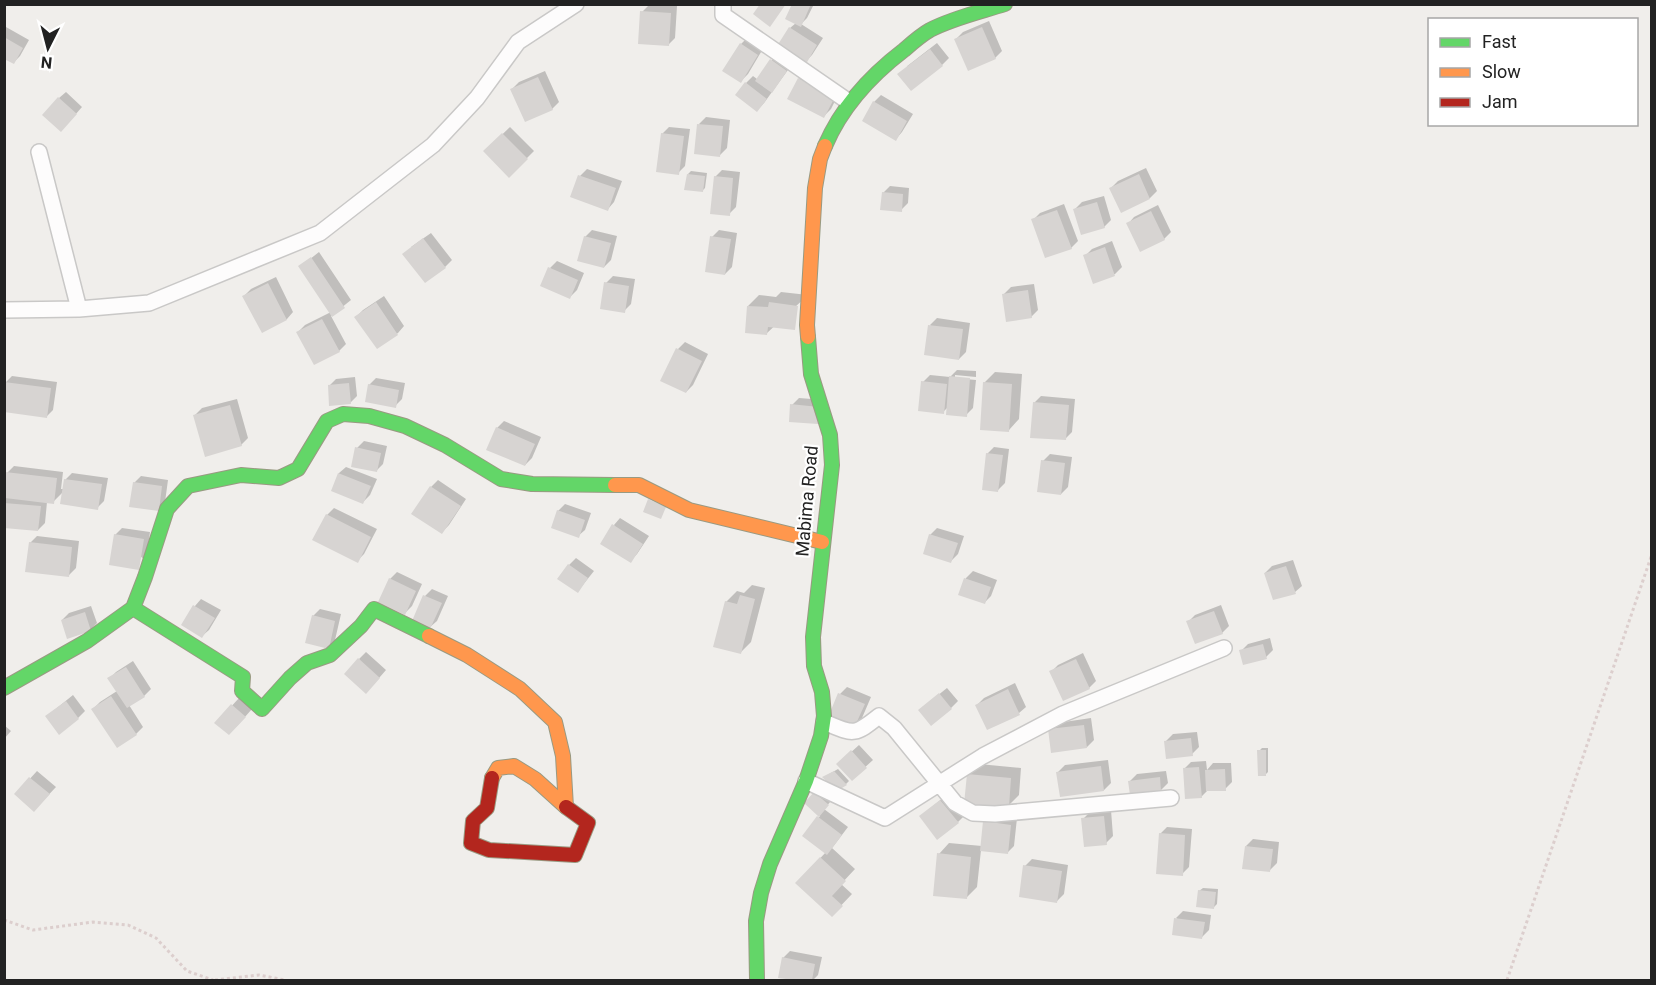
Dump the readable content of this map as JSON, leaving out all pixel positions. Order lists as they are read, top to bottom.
{
  "streets": {
    "street": ["Mabima Road"]
  },
  "legend": ["Fast", "Slow", "Jam"],
  "north": "bottom"
}
